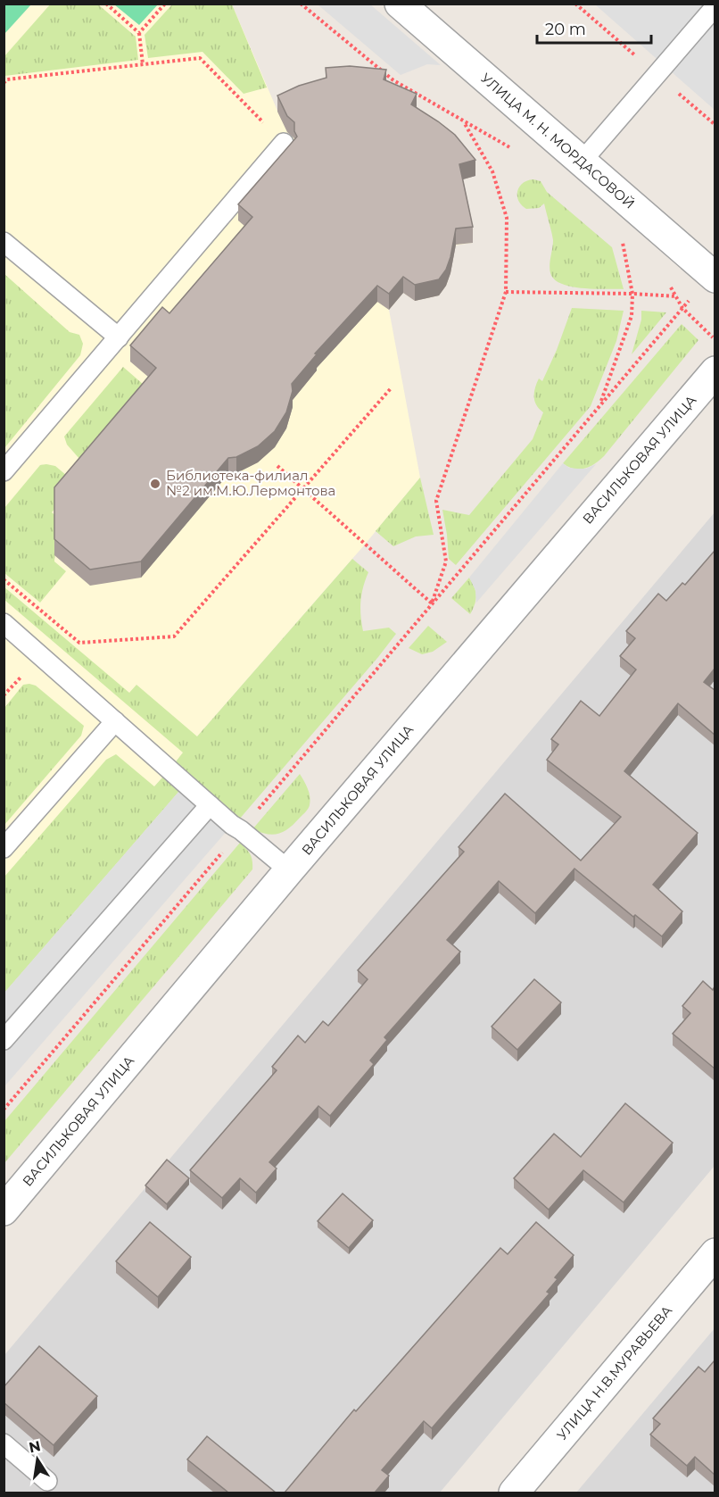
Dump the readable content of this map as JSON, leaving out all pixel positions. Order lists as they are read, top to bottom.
{
  "streets": {
    "street": ["УЛИЦА М. Н. МОРДАСОВОЙ", "ВАСИЛЬКОВАЯ УЛИЦА", "УЛИЦА Н.В.МУРАВЬЕВА"]
  },
  "places": ["Библиотека-филиал №2 им.М.Ю.Лермонтова"],
  "scale_bar": "20 m",
  "north": "top"
}
